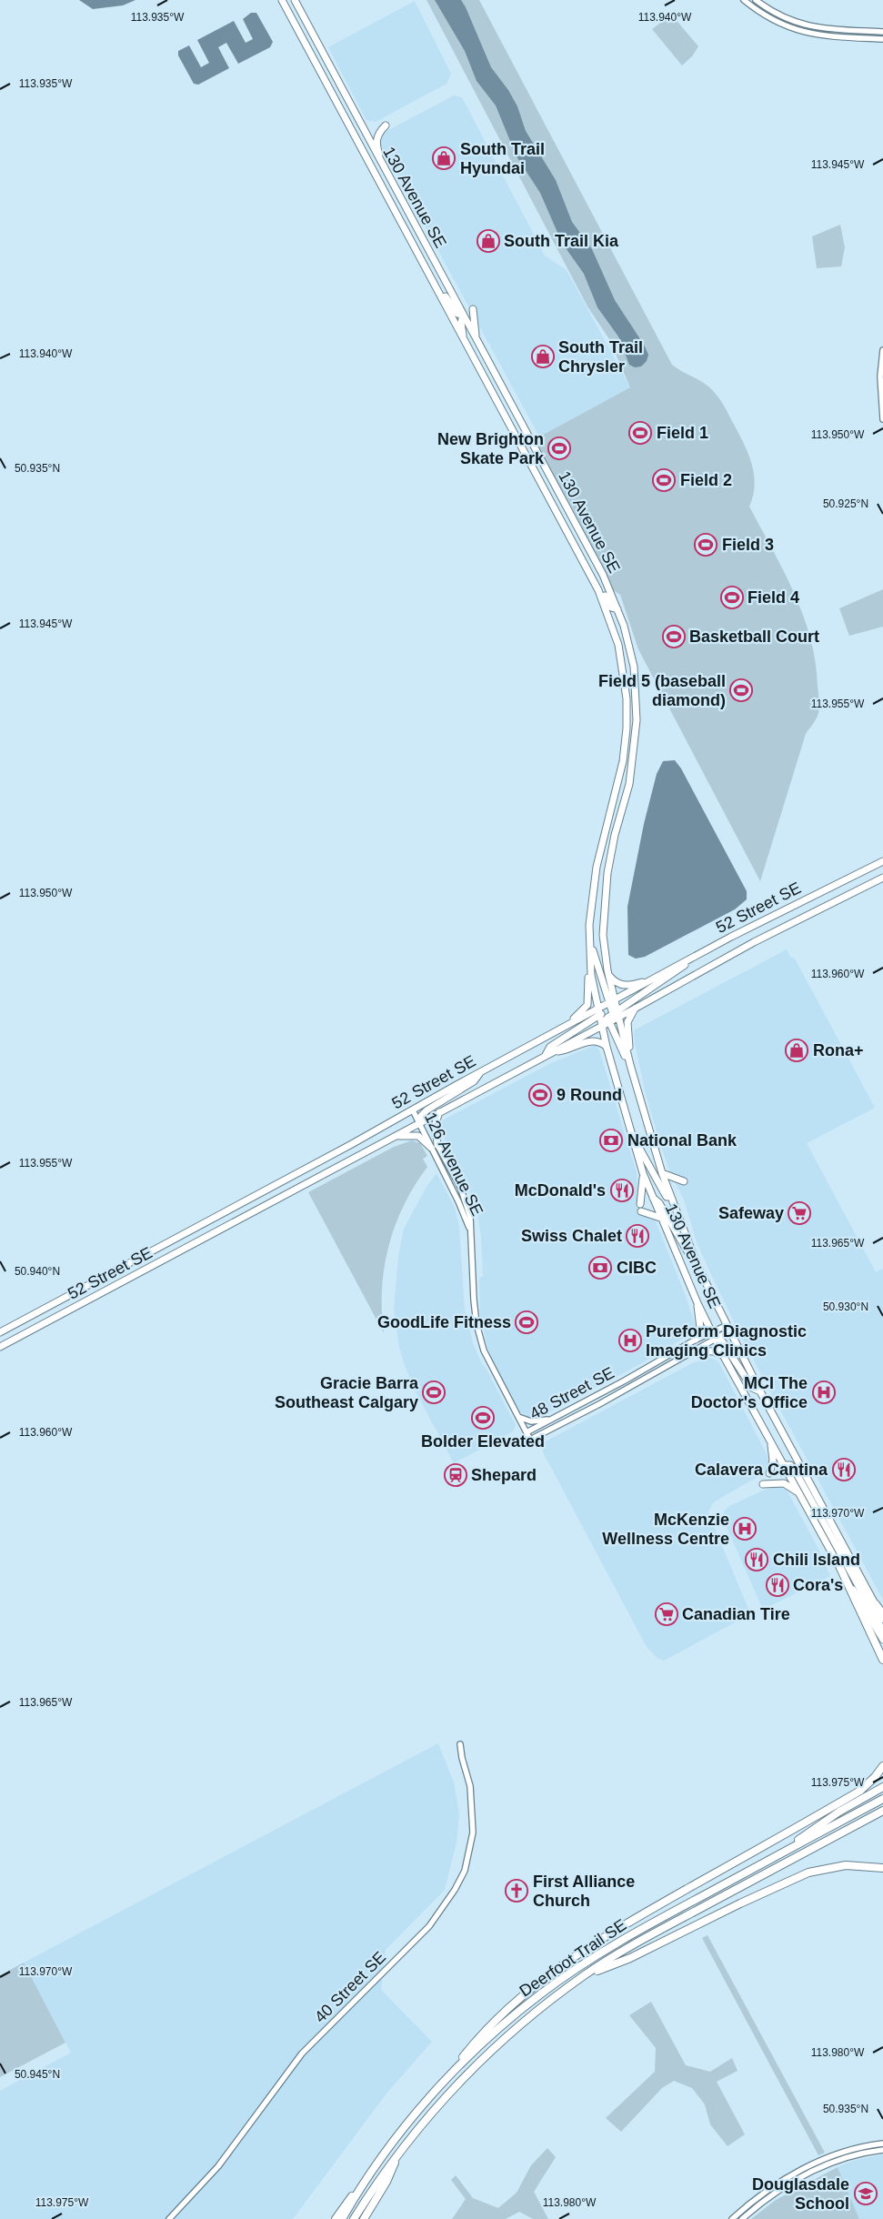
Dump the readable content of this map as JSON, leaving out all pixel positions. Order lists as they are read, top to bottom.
{
  "streets": {
    "highway": ["Deerfoot Trail SE"],
    "main road": ["130 Avenue SE", "52 Street SE"],
    "street": ["126 Avenue SE", "48 Street SE", "40 Street SE"]
  },
  "crossings": [
    ["130 Avenue SE", "52 Street SE"],
    ["130 Avenue SE", "48 Street SE"],
    ["52 Street SE", "126 Avenue SE"],
    ["126 Avenue SE", "48 Street SE"]
  ],
  "places": {
    "shop": [
      "South Trail Hyundai",
      "South Trail Kia",
      "South Trail Chrysler",
      "Rona+"
    ],
    "sports": [
      "Field 1",
      "New Brighton Skate Park",
      "Field 2",
      "Field 3",
      "Field 4",
      "Basketball Court",
      "Field 5 (baseball diamond)",
      "9 Round",
      "GoodLife Fitness",
      "Gracie Barra Southeast Calgary",
      "Bolder Elevated"
    ],
    "bank": ["National Bank", "CIBC"],
    "restaurant": [
      "McDonald's",
      "Swiss Chalet",
      "Calavera Cantina",
      "Chili Island",
      "Cora's"
    ],
    "supermarket": ["Safeway", "Canadian Tire"],
    "hospital": ["Pureform Diagnostic Imaging Clinics", "MCI The Doctor's Office", "McKenzie Wellness Centre"],
    "station": ["Shepard"],
    "church": ["First Alliance Church"],
    "school or university": ["Douglasdale School"]
  },
  "coordinates": [
    "113.935°W",
    "113.940°W",
    "113.945°W",
    "113.950°W",
    "50.935°N",
    "50.925°N",
    "113.955°W",
    "113.960°W",
    "113.965°W",
    "50.940°N",
    "50.930°N",
    "113.970°W",
    "113.975°W",
    "113.980°W",
    "50.945°N"
  ]
}
